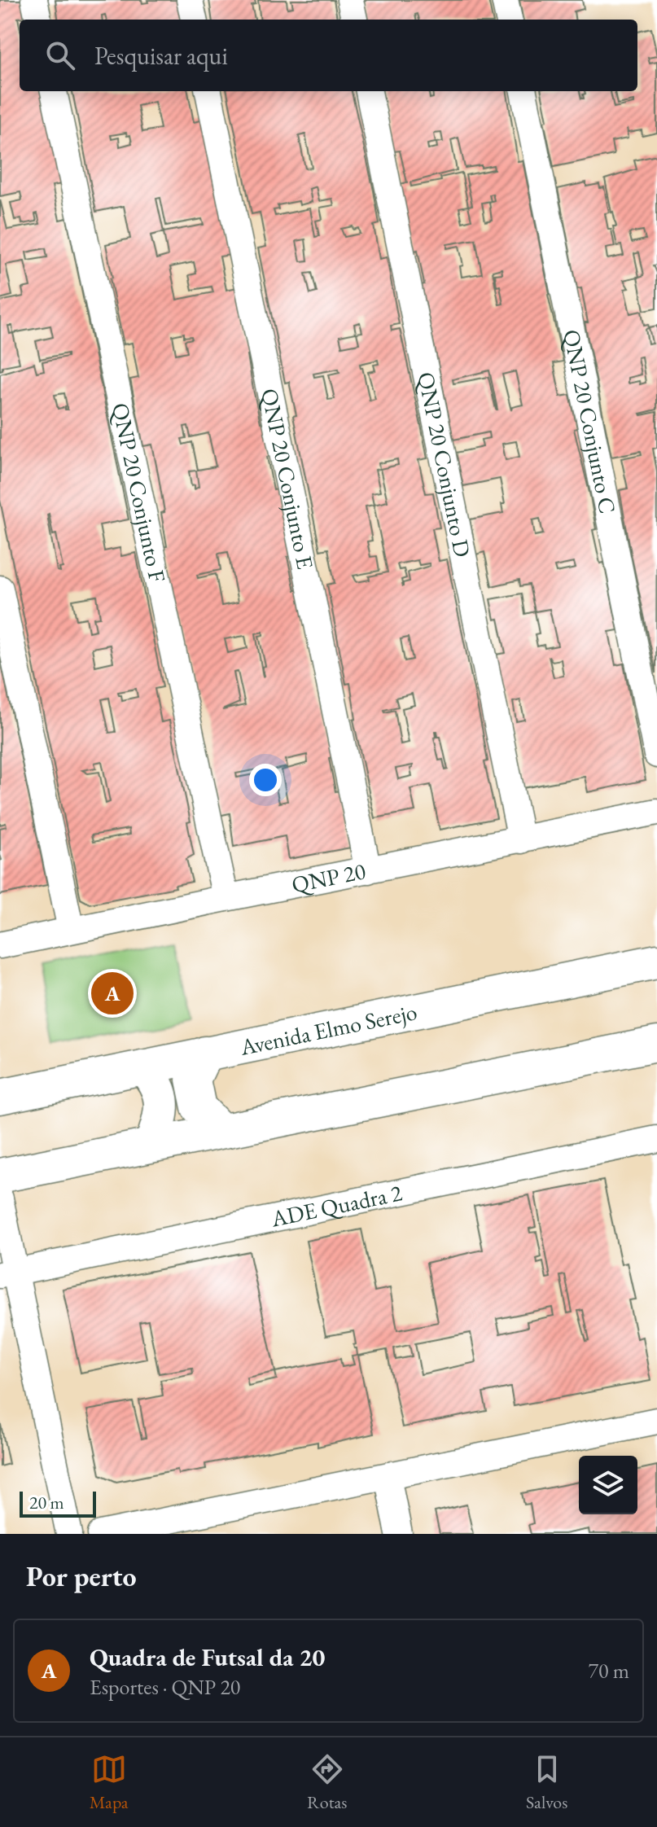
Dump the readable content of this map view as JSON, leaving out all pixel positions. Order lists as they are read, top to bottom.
{
  "streets": {
    "main road": ["Avenida Elmo Serejo"],
    "street": [
      "QNP 20 Conjunto C",
      "QNP 20 Conjunto D",
      "QNP 20 Conjunto E",
      "QNP 20 Conjunto F",
      "QNP 20",
      "ADE Quadra 2"
    ]
  },
  "crossings": [
    ["QNP 20 Conjunto D", "QNP 20"],
    ["QNP 20 Conjunto E", "QNP 20"],
    ["QNP 20 Conjunto F", "QNP 20"]
  ],
  "scale_bar": "20 m",
  "page": {
    "search": "Pesquisar aqui",
    "pins": "A",
    "scale": "20 m",
    "heading": "Por perto",
    "list": [
      {
        "mark": "A",
        "name": "Quadra de Futsal da 20",
        "note": "Esportes · QNP 20",
        "value": "70 m"
      }
    ],
    "nav": ["Mapa", "Rotas", "Salvos"]
  }
}
